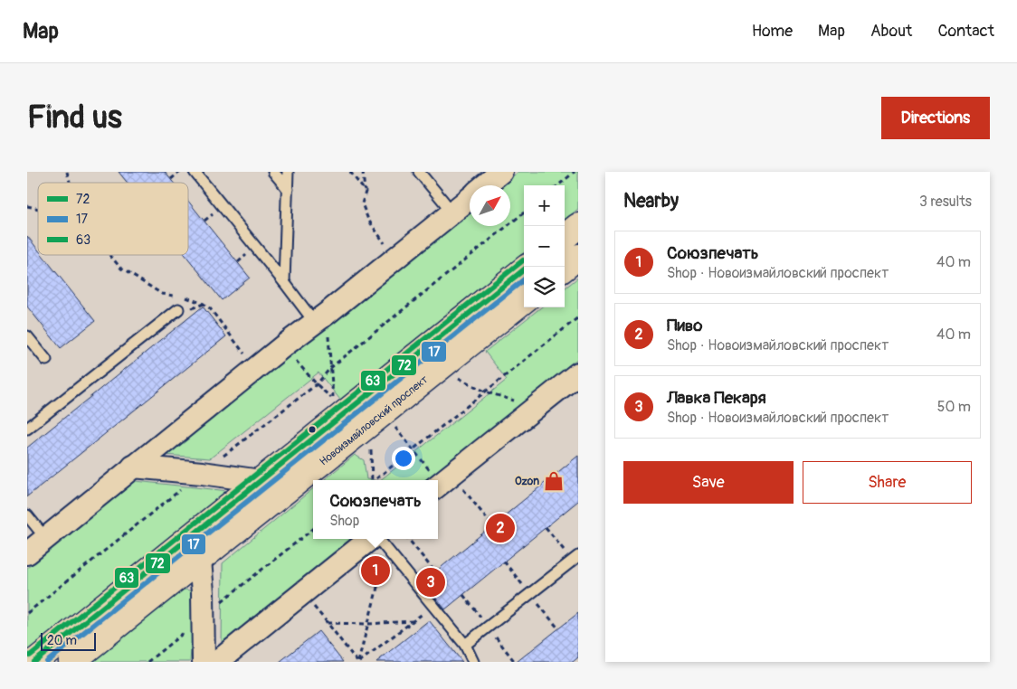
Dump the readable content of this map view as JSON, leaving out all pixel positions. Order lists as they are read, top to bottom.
{
  "streets": {
    "street": ["Новоизмайловский проспект"]
  },
  "places": {
    "shop": ["Ozon"]
  },
  "lines": ["transit line 63", "transit line 72", "transit line 17"],
  "legend": ["72", "17", "63"],
  "scale_bar": "20 m",
  "north": "top right",
  "page": {
    "header": "Map",
    "nav": [
      "Home",
      "Map",
      "About",
      "Contact"
    ],
    "buttons": [
      "Directions",
      ["Save", "Share"]
    ],
    "title": "Find us",
    "heading": ["Nearby", "3 results"],
    "map_buttons": ["+", "−"],
    "list": [
      {
        "mark": "1",
        "name": "Союзпечать",
        "note": "Shop · Новоизмайловский проспект",
        "value": "40 m"
      },
      {
        "mark": "2",
        "name": "Пиво",
        "note": "Shop · Новоизмайловский проспект",
        "value": "40 m"
      },
      {
        "mark": "3",
        "name": "Лавка Пекаря",
        "note": "Shop · Новоизмайловский проспект",
        "value": "50 m"
      }
    ],
    "popup": ["Союзпечать", "Shop"],
    "pins": ["2", "1", "3"],
    "scale": "20 m"
  }
}
